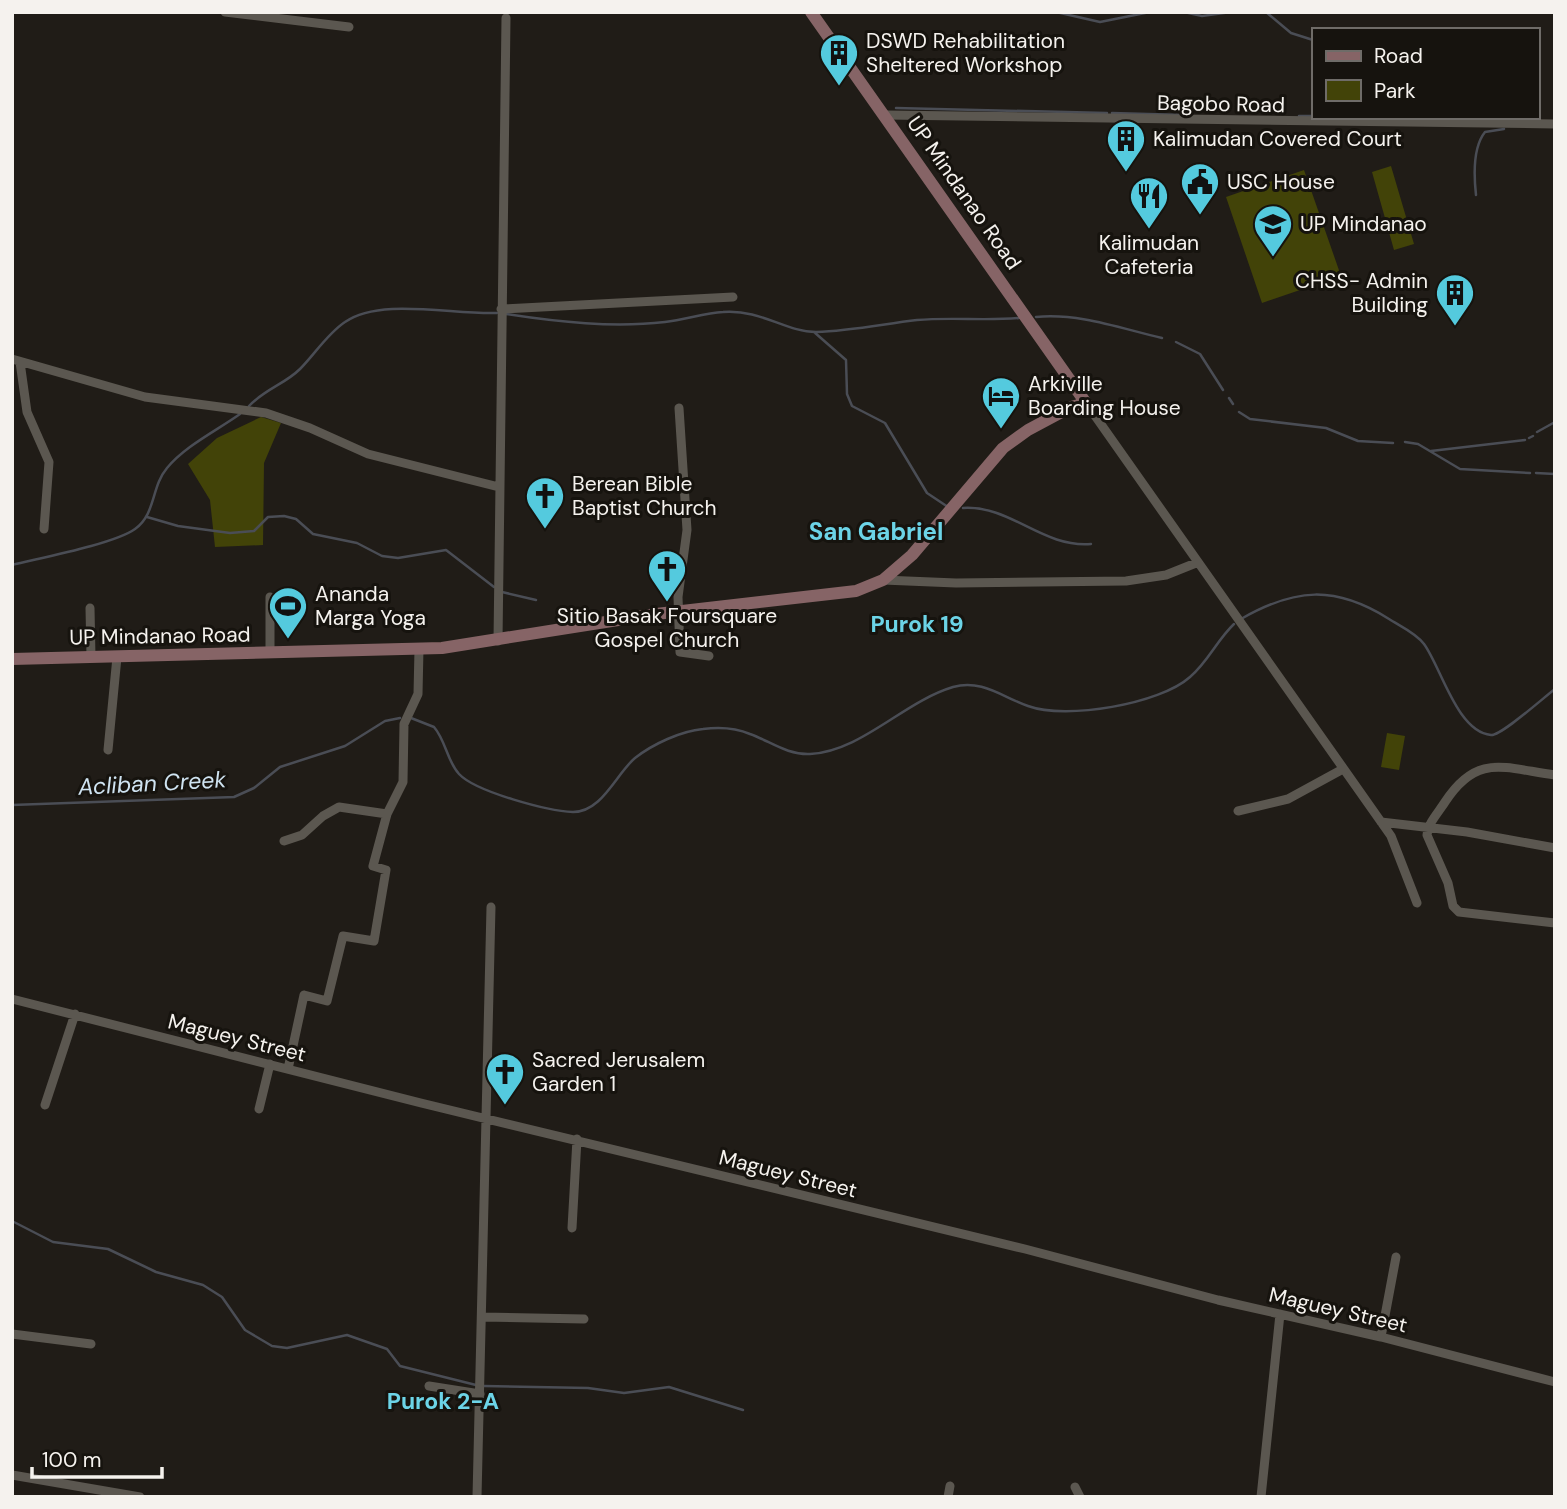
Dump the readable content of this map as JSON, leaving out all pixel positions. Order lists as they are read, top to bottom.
{
  "streets": {
    "street": ["Bagobo Road", "UP Mindanao Road", "Maguey Street"]
  },
  "crossings": [
    ["Bagobo Road", "UP Mindanao Road"]
  ],
  "districts": ["San Gabriel", "Purok 19", "Purok 2-A"],
  "water": ["Acliban Creek"],
  "places": {
    "building": ["DSWD Rehabilitation Sheltered Workshop", "Kalimudan Covered Court", "CHSS- Admin Building"],
    "public building": ["USC House"],
    "restaurant": ["Kalimudan Cafeteria"],
    "school or university": ["UP Mindanao"],
    "hotel": ["Arkiville Boarding House"],
    "church": ["Berean Bible Baptist Church", "Sitio Basak Foursquare Gospel Church", "Sacred Jerusalem Garden 1"],
    "sports": ["Ananda Marga Yoga"]
  },
  "legend": ["Road", "Park"],
  "scale_bar": "100 m"
}
